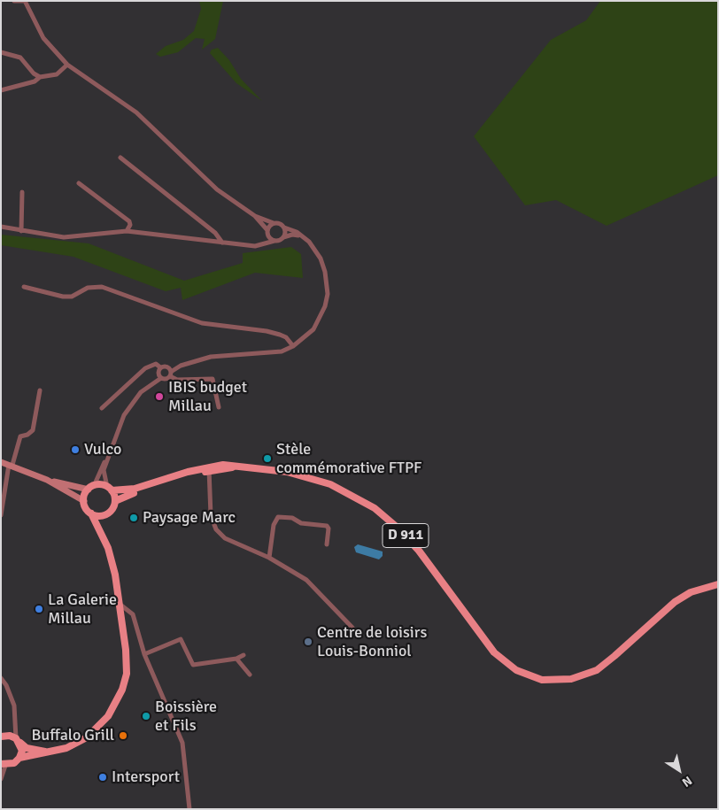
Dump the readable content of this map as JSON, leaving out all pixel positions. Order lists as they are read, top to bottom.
{
  "streets": {
    "main road": ["D 911"]
  },
  "places": [
    "IBIS budget Millau",
    "Vulco",
    "Stèle commémorative FTPF",
    "Paysage Marc",
    "La Galerie Millau",
    "Centre de loisirs Louis-Bonniol",
    "Boissière et Fils",
    "Buffalo Grill",
    "Intersport"
  ],
  "north": "bottom right"
}
